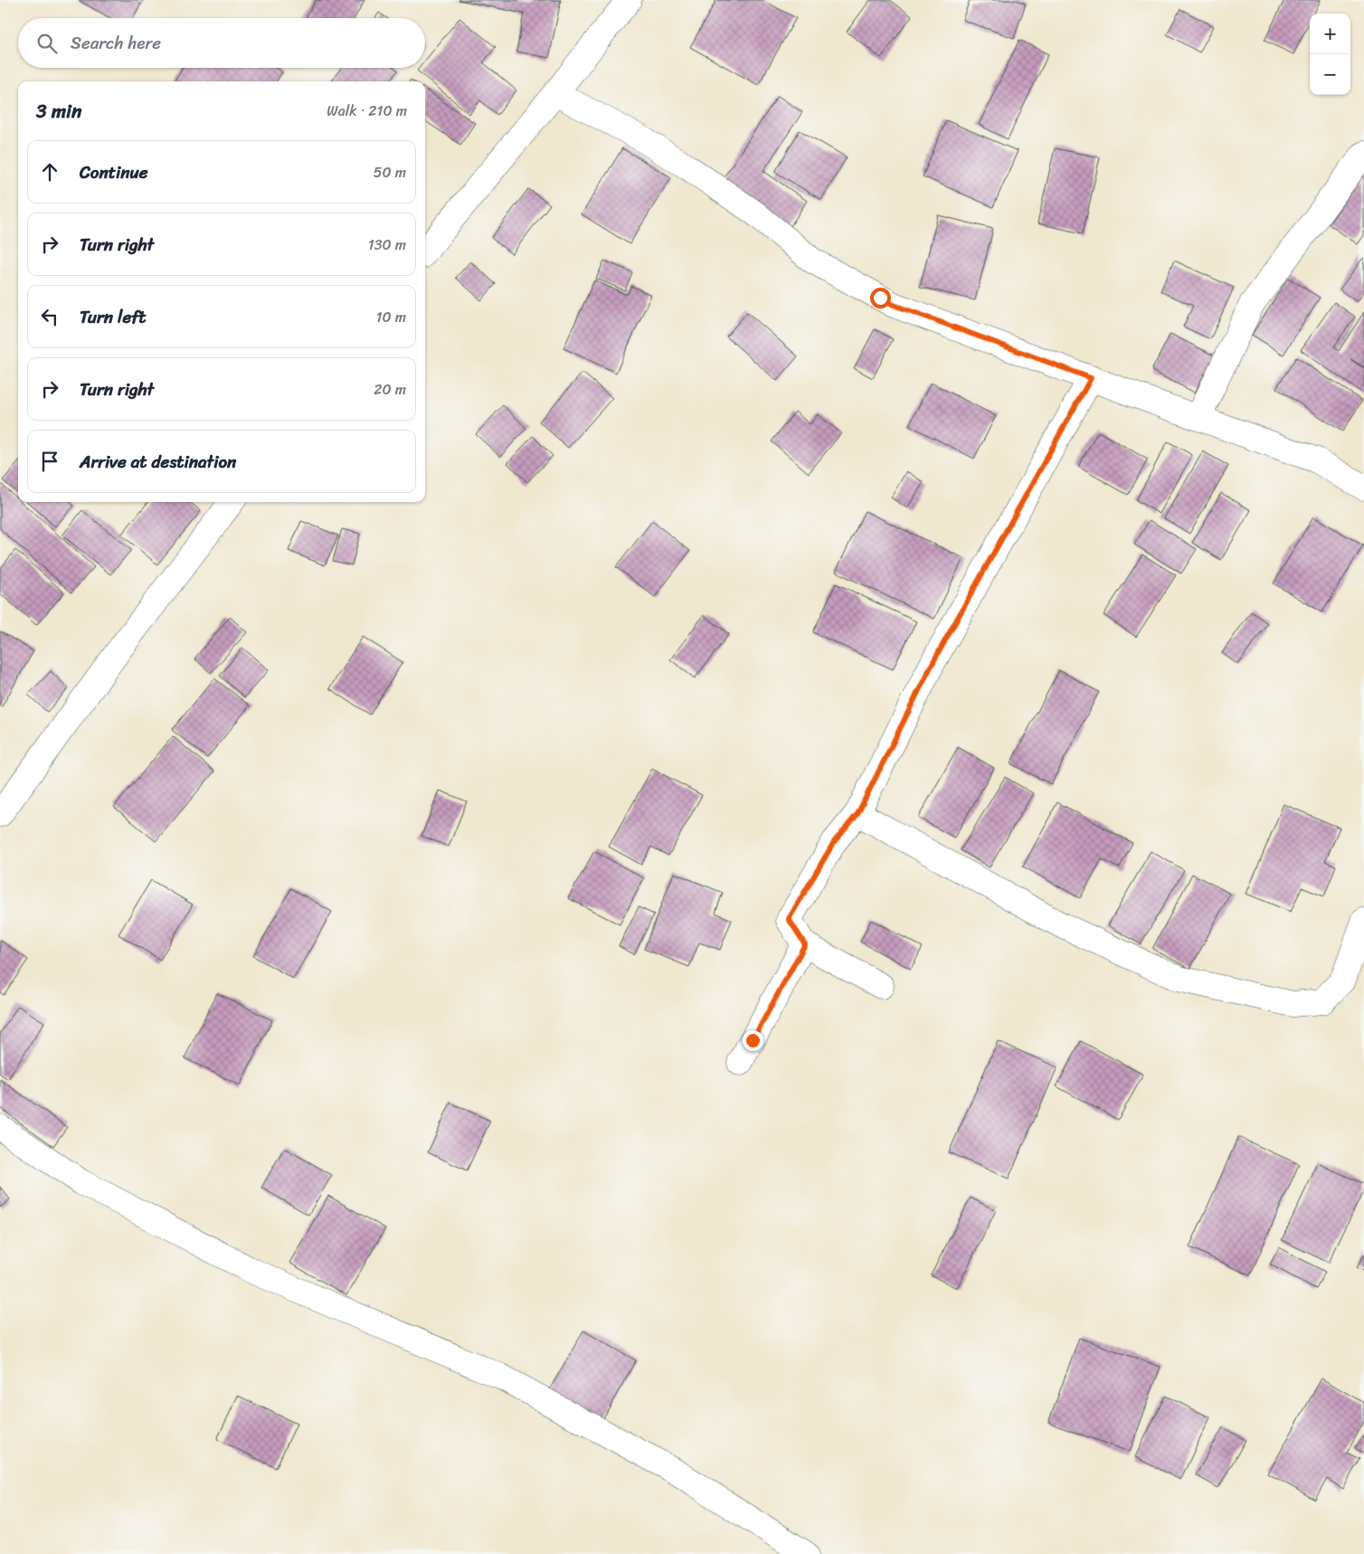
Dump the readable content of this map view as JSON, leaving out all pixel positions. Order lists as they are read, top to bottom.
{
  "page": {
    "map_buttons": ["+", "−"],
    "search": "Search here",
    "heading": ["3 min", "Walk · 210 m"],
    "list": [
      ["Continue", "50 m"],
      ["Turn right", "130 m"],
      ["Turn left", "10 m"],
      ["Turn right", "20 m"],
      "Arrive at destination"
    ]
  }
}
